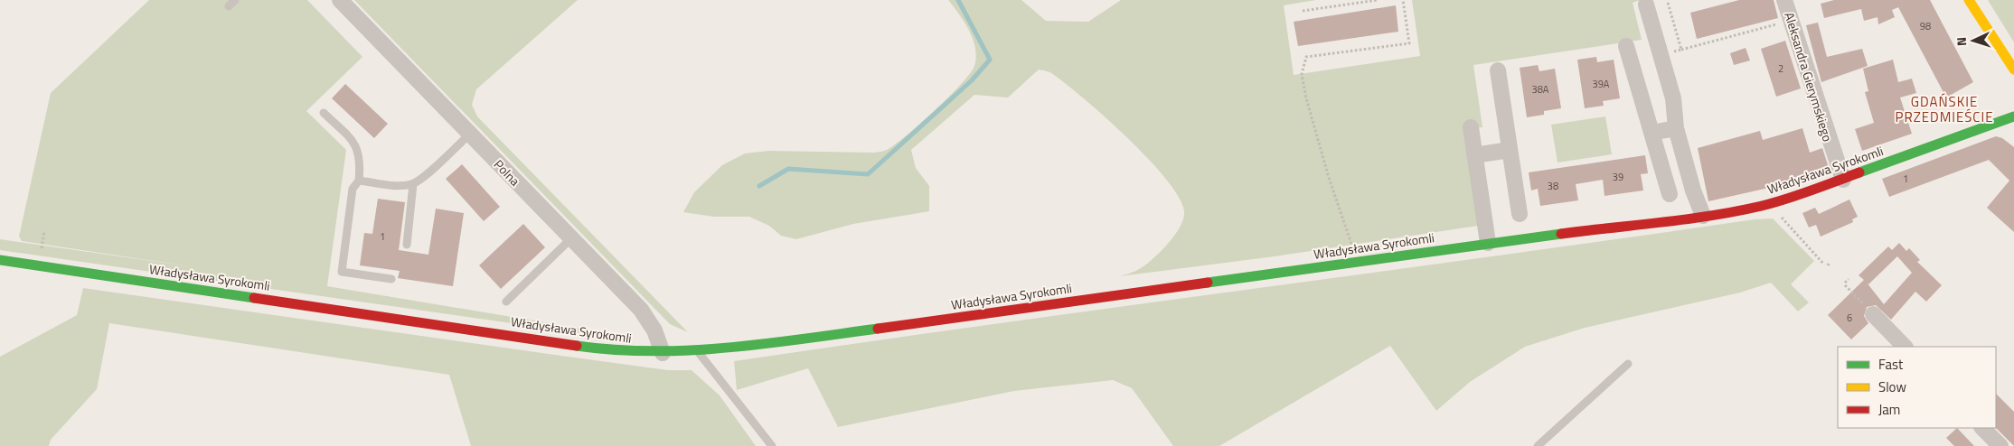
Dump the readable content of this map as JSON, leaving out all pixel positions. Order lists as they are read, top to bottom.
{
  "streets": {
    "street": ["Aleksandra Gierymskiego", "Władysława Syrokomli", "Polna"]
  },
  "crossings": [
    ["Aleksandra Gierymskiego", "Władysława Syrokomli"],
    ["Władysława Syrokomli", "Polna"]
  ],
  "districts": ["GDAŃSKIE PRZEDMIEŚCIE"],
  "house_numbers": [
    "98",
    "2",
    "39A",
    "38A",
    "39",
    "1",
    "38",
    "1",
    "6"
  ],
  "legend": ["Fast", "Slow", "Jam"],
  "north": "left"
}
